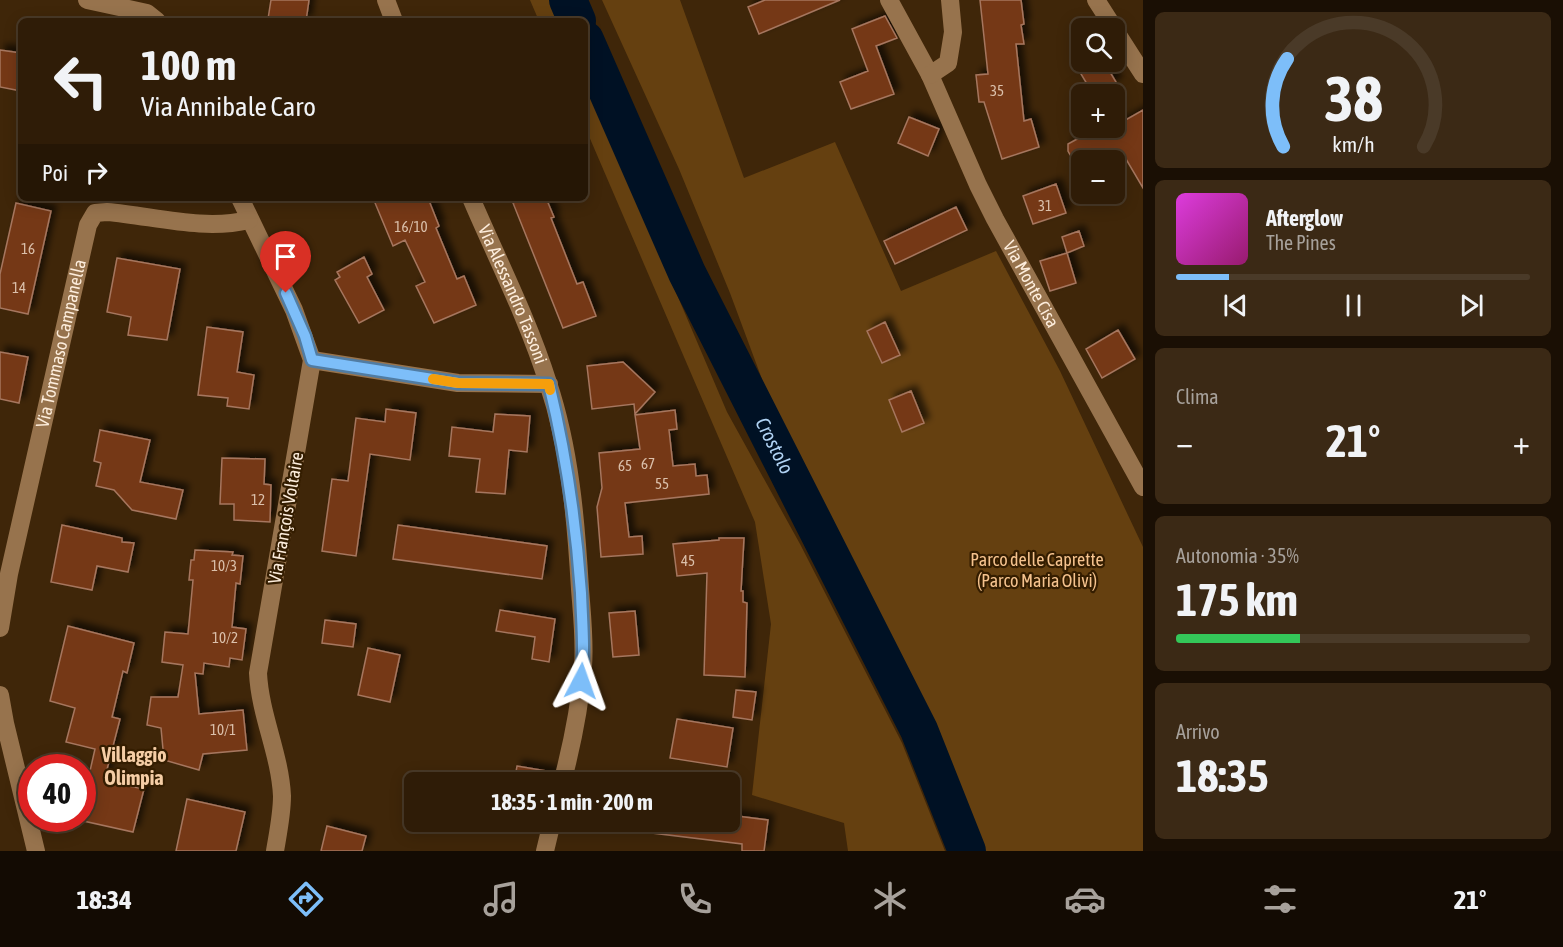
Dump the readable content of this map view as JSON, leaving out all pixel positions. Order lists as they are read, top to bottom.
{
  "streets": {
    "street": [
      "Via Monte Cisa",
      "Via Alessandro Tassoni",
      "Via Tommaso Campanella",
      "Via François Voltaire"
    ]
  },
  "crossings": [
    ["Via Tommaso Campanella", "Via François Voltaire"]
  ],
  "districts": ["Villaggio Olimpia"],
  "water": ["Crostolo"],
  "parks": ["Parco delle Caprette (Parco Maria Olivi)"],
  "house_numbers": [
    "35",
    "31",
    "16/10",
    "16",
    "14",
    "67",
    "65",
    "55",
    "12",
    "45",
    "10/3",
    "10/2",
    "10/1"
  ],
  "page": {
    "map_buttons": ["+", "−"],
    "turn": ["100 m", "Via Annibale Caro"],
    "then": "Poi",
    "song": ["Afterglow", "The Pines"],
    "tile": [
      "Clima",
      ["Autonomia · 35%", "175 km"],
      ["Arrivo", "18:35"]
    ],
    "heat": ["−", "21°", "+"],
    "limit": "40",
    "trip": "18:35 · 1 min · 200 m",
    "tabs": ["18:34", "21°"],
    "gauge": ["38", "km/h"]
  }
}
